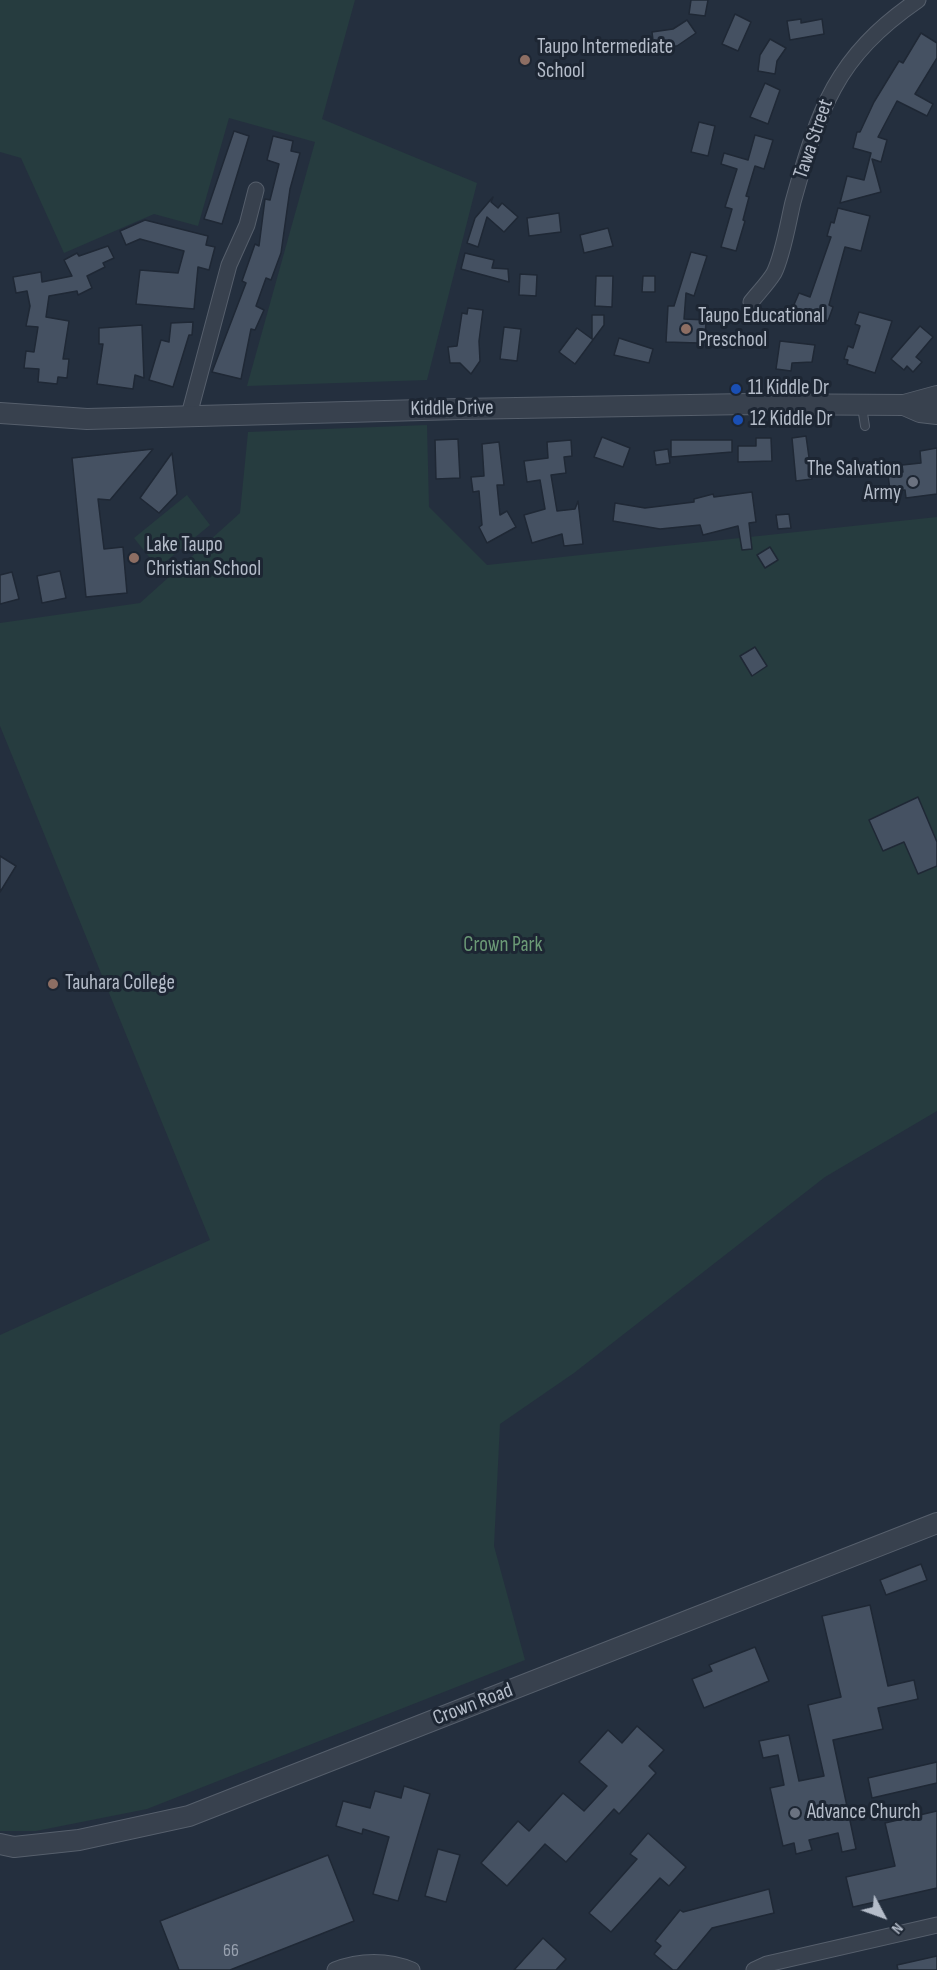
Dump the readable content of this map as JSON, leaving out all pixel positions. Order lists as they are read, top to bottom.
{
  "streets": {
    "street": ["Tawa Street", "Kiddle Drive", "Crown Road"]
  },
  "parks": ["Crown Park"],
  "places": [
    "Taupo Intermediate School",
    "Taupo Educational Preschool",
    "11 Kiddle Dr",
    "12 Kiddle Dr",
    "The Salvation Army",
    "Lake Taupo Christian School",
    "Tauhara College",
    "Advance Church"
  ],
  "house_numbers": ["66"],
  "north": "bottom right"
}
